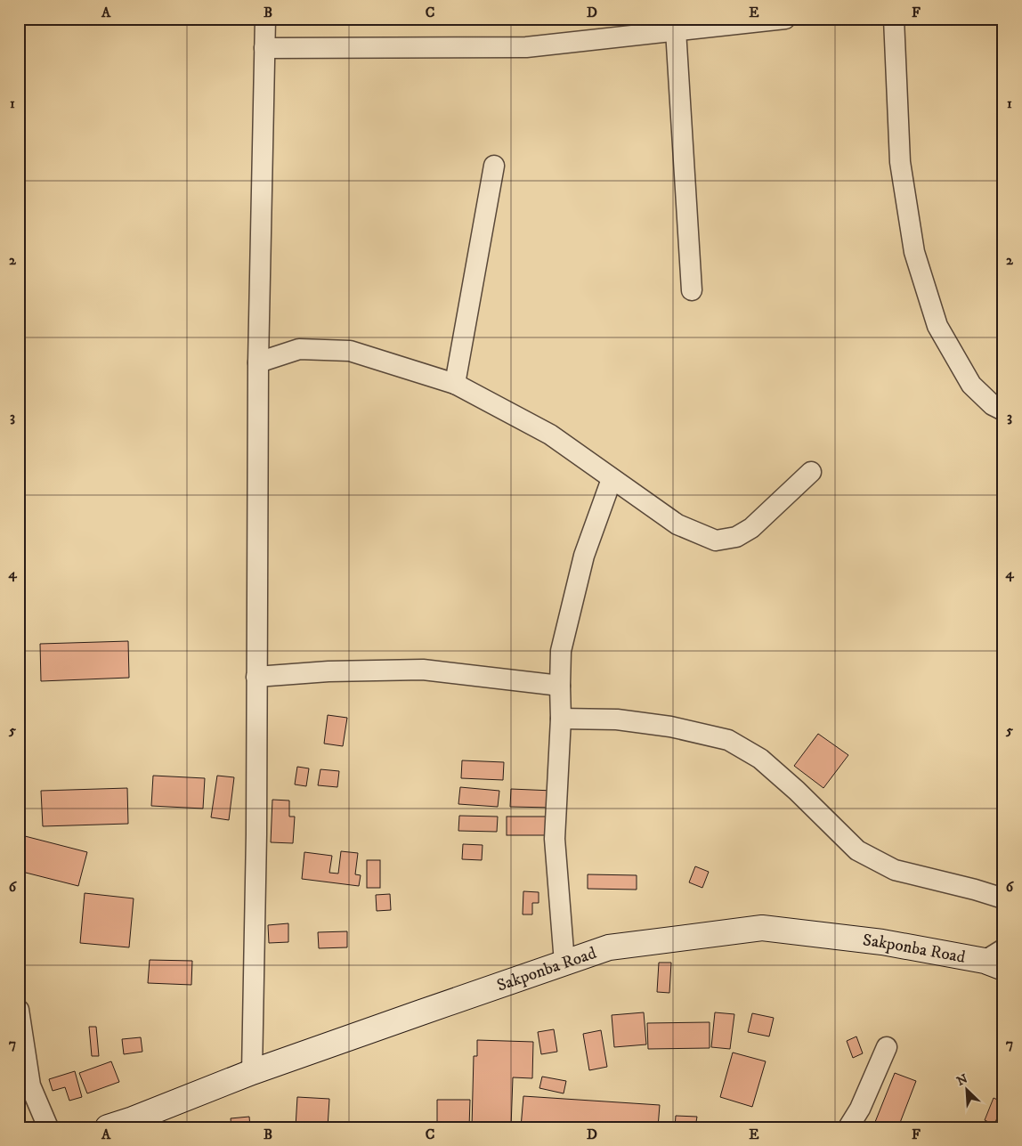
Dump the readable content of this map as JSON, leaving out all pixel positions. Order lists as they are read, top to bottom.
{
  "streets": {
    "main road": ["Sakponba Road"]
  },
  "north": "top left",
  "grid": {
    "columns": [
      "A",
      "B",
      "C",
      "D",
      "E",
      "F"
    ],
    "rows": [
      "1",
      "2",
      "3",
      "4",
      "5",
      "6",
      "7"
    ]
  }
}
